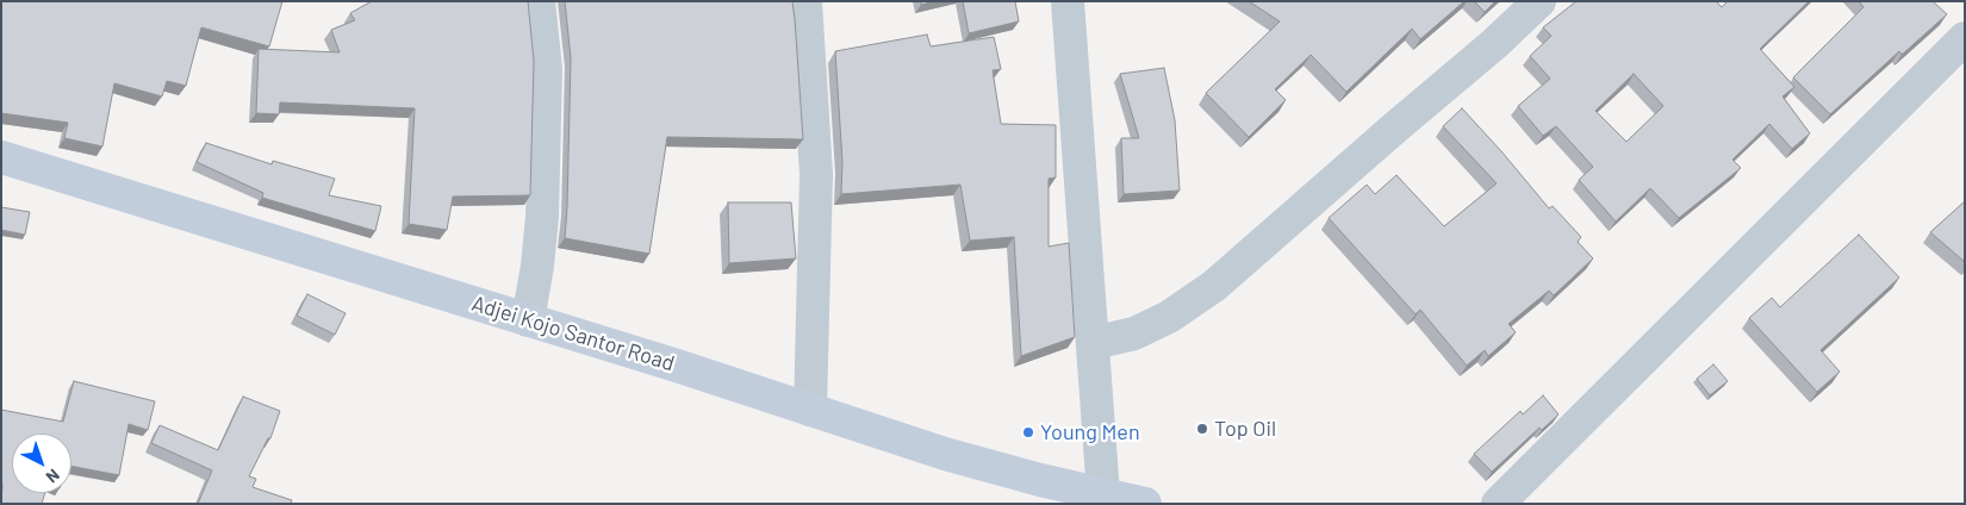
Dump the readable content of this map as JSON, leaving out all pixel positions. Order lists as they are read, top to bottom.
{
  "streets": {
    "street": ["Adjei Kojo Santor Road"]
  },
  "places": ["Top Oil", "Young Men"],
  "north": "bottom right"
}
